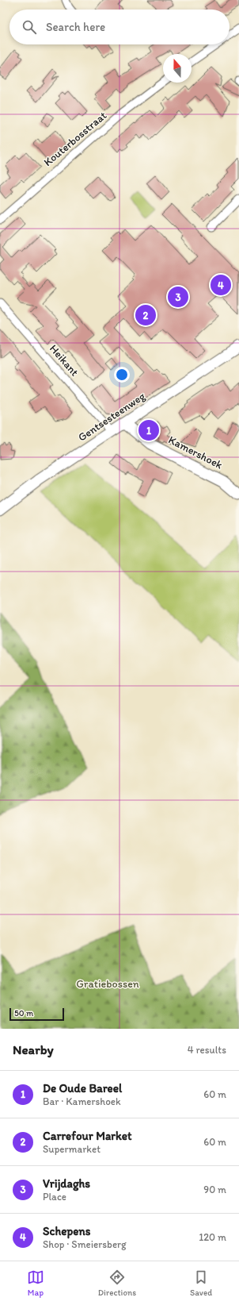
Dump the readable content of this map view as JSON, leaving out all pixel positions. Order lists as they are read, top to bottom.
{
  "streets": {
    "main road": ["Gentsesteenweg", "Kamershoek"],
    "street": ["Kouterbosstraat", "Heikant"]
  },
  "crossings": [
    ["Heikant", "Gentsesteenweg"],
    ["Gentsesteenweg", "Kamershoek"]
  ],
  "parks": ["Gratiebossen"],
  "scale_bar": "50 m",
  "north": "top",
  "page": {
    "search": "Search here",
    "pins": [
      "4",
      "3",
      "2",
      "1"
    ],
    "scale": "50 m",
    "heading": ["Nearby", "4 results"],
    "list": [
      {
        "mark": "1",
        "name": "De Oude Bareel",
        "note": "Bar · Kamershoek",
        "value": "60 m"
      },
      {
        "mark": "2",
        "name": "Carrefour Market",
        "note": "Supermarket",
        "value": "60 m"
      },
      {
        "mark": "3",
        "name": "Vrijdaghs",
        "note": "Place",
        "value": "90 m"
      },
      {
        "mark": "4",
        "name": "Schepens",
        "note": "Shop · Smeiersberg",
        "value": "120 m"
      }
    ],
    "nav": ["Map", "Directions", "Saved"]
  }
}
